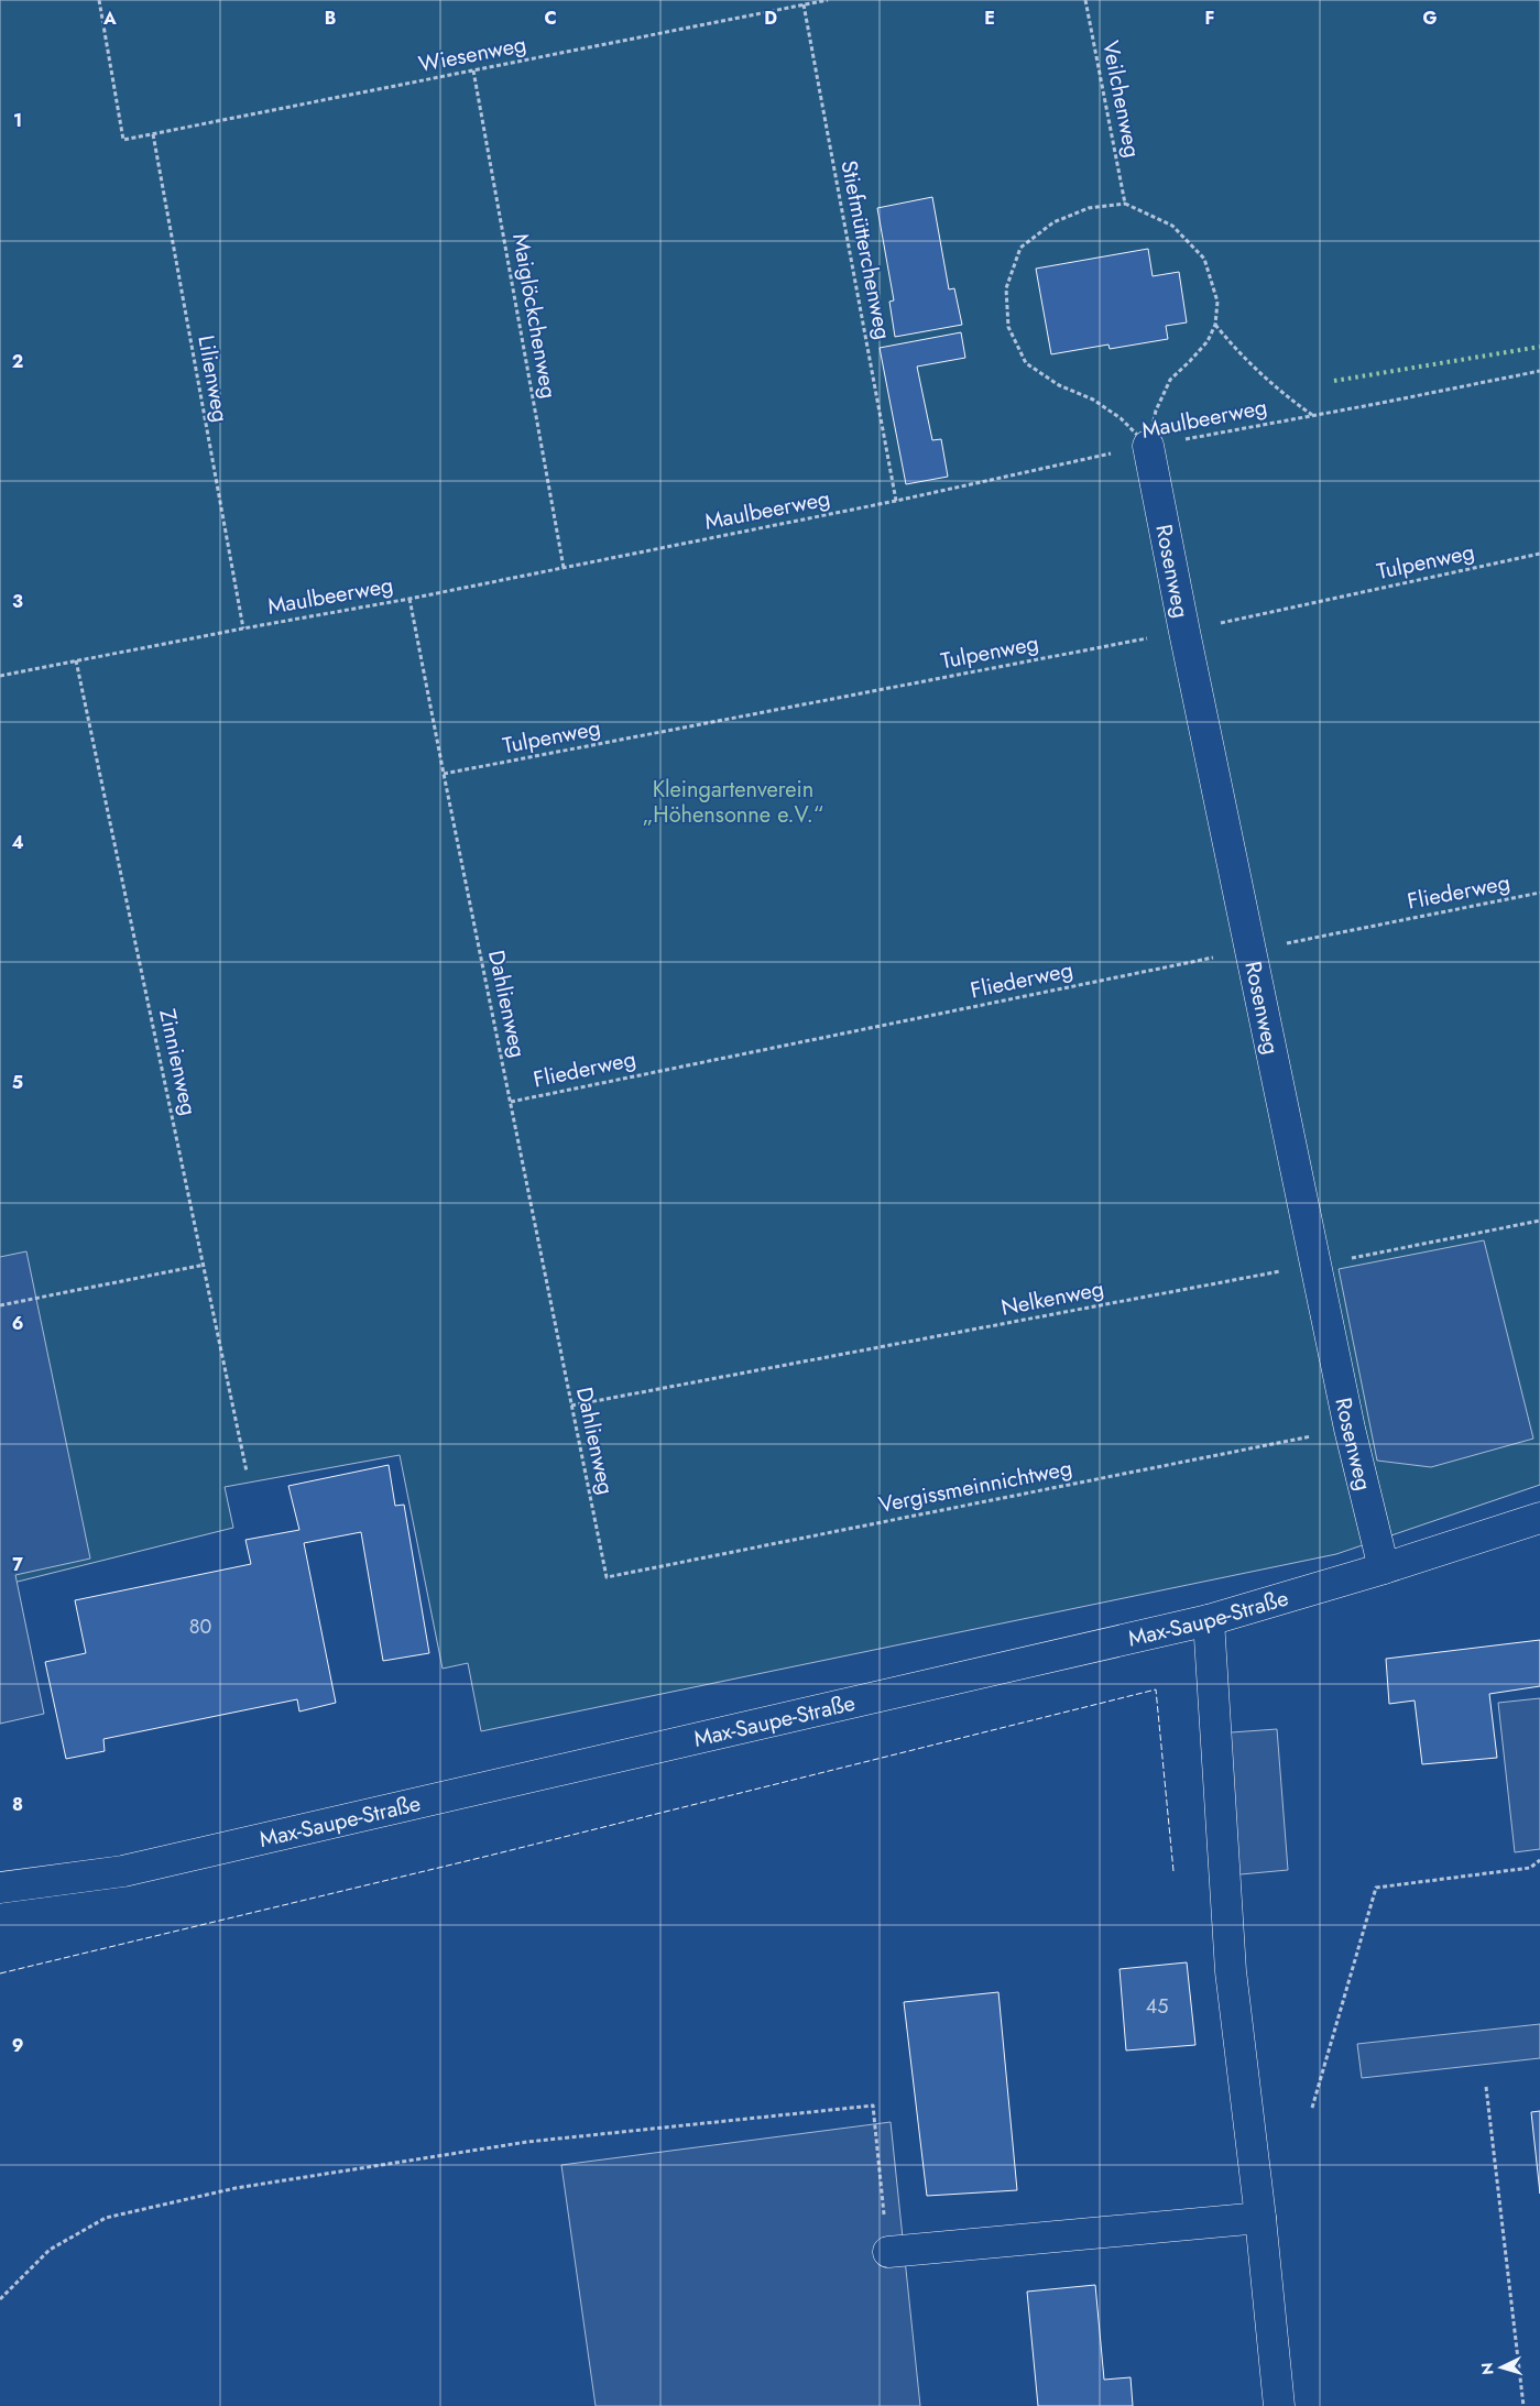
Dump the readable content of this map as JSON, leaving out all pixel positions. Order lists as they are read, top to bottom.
{
  "streets": {
    "street": ["Rosenweg", "Max-Saupe-Straße"],
    "path": [
      "Wiesenweg",
      "Veilchenweg",
      "Stiefmütterchenweg",
      "Maiglöckchenweg",
      "Lilienweg",
      "Maulbeerweg",
      "Tulpenweg",
      "Fliederweg",
      "Dahlienweg",
      "Zinnienweg",
      "Nelkenweg",
      "Vergissmeinnichtweg"
    ]
  },
  "crossings": [
    ["Wiesenweg", "Stiefmütterchenweg"],
    ["Wiesenweg", "Maiglöckchenweg"],
    ["Wiesenweg", "Lilienweg"],
    ["Stiefmütterchenweg", "Maulbeerweg"],
    ["Maiglöckchenweg", "Maulbeerweg"],
    ["Lilienweg", "Maulbeerweg"],
    ["Maulbeerweg", "Rosenweg"],
    ["Maulbeerweg", "Dahlienweg"],
    ["Maulbeerweg", "Zinnienweg"],
    ["Tulpenweg", "Rosenweg"],
    ["Tulpenweg", "Dahlienweg"],
    ["Rosenweg", "Fliederweg"],
    ["Rosenweg", "Nelkenweg"],
    ["Rosenweg", "Vergissmeinnichtweg"],
    ["Rosenweg", "Max-Saupe-Straße"],
    ["Fliederweg", "Dahlienweg"],
    ["Dahlienweg", "Nelkenweg"],
    ["Dahlienweg", "Vergissmeinnichtweg"]
  ],
  "parks": ["Kleingartenverein „Höhensonne e.V.“"],
  "house_numbers": ["80", "45"],
  "north": "left",
  "grid": {
    "columns": [
      "A",
      "B",
      "C",
      "D",
      "E",
      "F",
      "G"
    ],
    "rows": [
      "1",
      "2",
      "3",
      "4",
      "5",
      "6",
      "7",
      "8",
      "9"
    ]
  }
}
